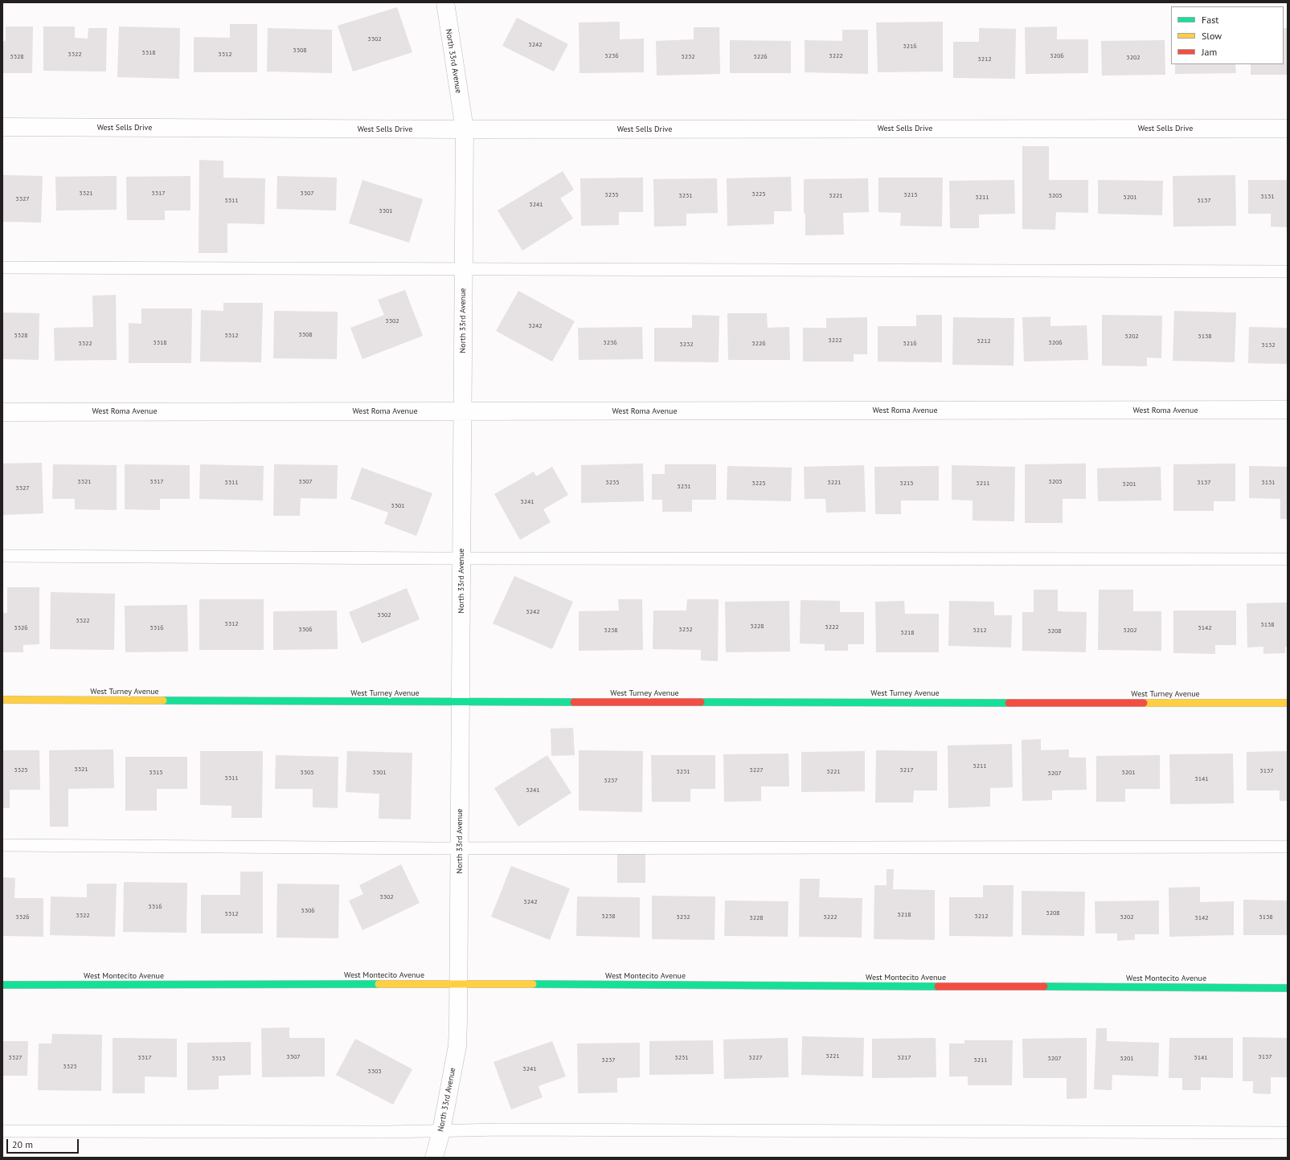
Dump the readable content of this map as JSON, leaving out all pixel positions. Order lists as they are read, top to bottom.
{
  "streets": {
    "street": [
      "North 33rd Avenue",
      "West Sells Drive",
      "West Roma Avenue",
      "West Turney Avenue",
      "West Montecito Avenue"
    ]
  },
  "crossings": [
    ["North 33rd Avenue", "West Sells Drive"],
    ["North 33rd Avenue", "West Roma Avenue"],
    ["North 33rd Avenue", "West Turney Avenue"],
    ["North 33rd Avenue", "West Montecito Avenue"]
  ],
  "house_numbers": [
    "3302",
    "3242",
    "3216",
    "3308",
    "3318",
    "3322",
    "3312",
    "3236",
    "3222",
    "3206",
    "3328",
    "3232",
    "3226",
    "3202",
    "3212",
    "3321",
    "3317",
    "3307",
    "3225",
    "3235",
    "3215",
    "3231",
    "3221",
    "3205",
    "3131",
    "3211",
    "3201",
    "3327",
    "3311",
    "3137",
    "3241",
    "3301",
    "3302",
    "3242",
    "3308",
    "3328",
    "3312",
    "3202",
    "3138",
    "3222",
    "3212",
    "3318",
    "3236",
    "3206",
    "3322",
    "3226",
    "3216",
    "3232",
    "3132",
    "3321",
    "3317",
    "3307",
    "3205",
    "3311",
    "3235",
    "3221",
    "3137",
    "3131",
    "3225",
    "3215",
    "3211",
    "3201",
    "3231",
    "3327",
    "3241",
    "3301",
    "3242",
    "3302",
    "3322",
    "3312",
    "3138",
    "3228",
    "3222",
    "3326",
    "3316",
    "3142",
    "3306",
    "3232",
    "3238",
    "3212",
    "3202",
    "3208",
    "3218",
    "3211",
    "3321",
    "3325",
    "3227",
    "3217",
    "3137",
    "3231",
    "3221",
    "3315",
    "3305",
    "3301",
    "3201",
    "3207",
    "3311",
    "3141",
    "3237",
    "3241",
    "3302",
    "3242",
    "3316",
    "3306",
    "3208",
    "3312",
    "3218",
    "3322",
    "3238",
    "3212",
    "3326",
    "3232",
    "3222",
    "3202",
    "3138",
    "3228",
    "3142",
    "3221",
    "3307",
    "3137",
    "3327",
    "3317",
    "3231",
    "3227",
    "3217",
    "3141",
    "3313",
    "3207",
    "3201",
    "3237",
    "3211",
    "3323",
    "3241",
    "3303"
  ],
  "legend": ["Fast", "Slow", "Jam"],
  "scale_bar": "20 m"
}
